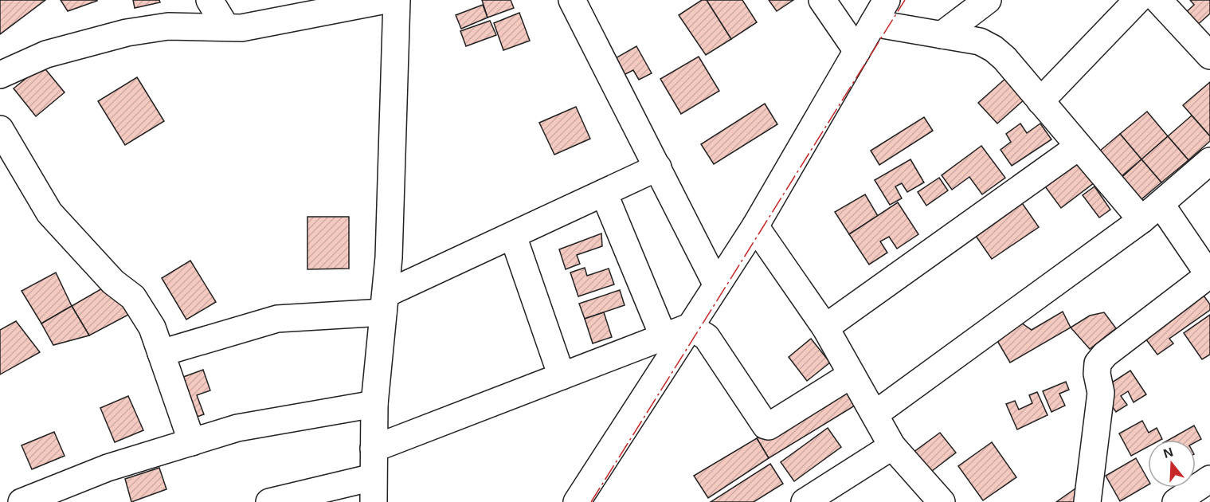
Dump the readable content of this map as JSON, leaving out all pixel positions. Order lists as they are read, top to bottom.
{
  "north": "top"
}
